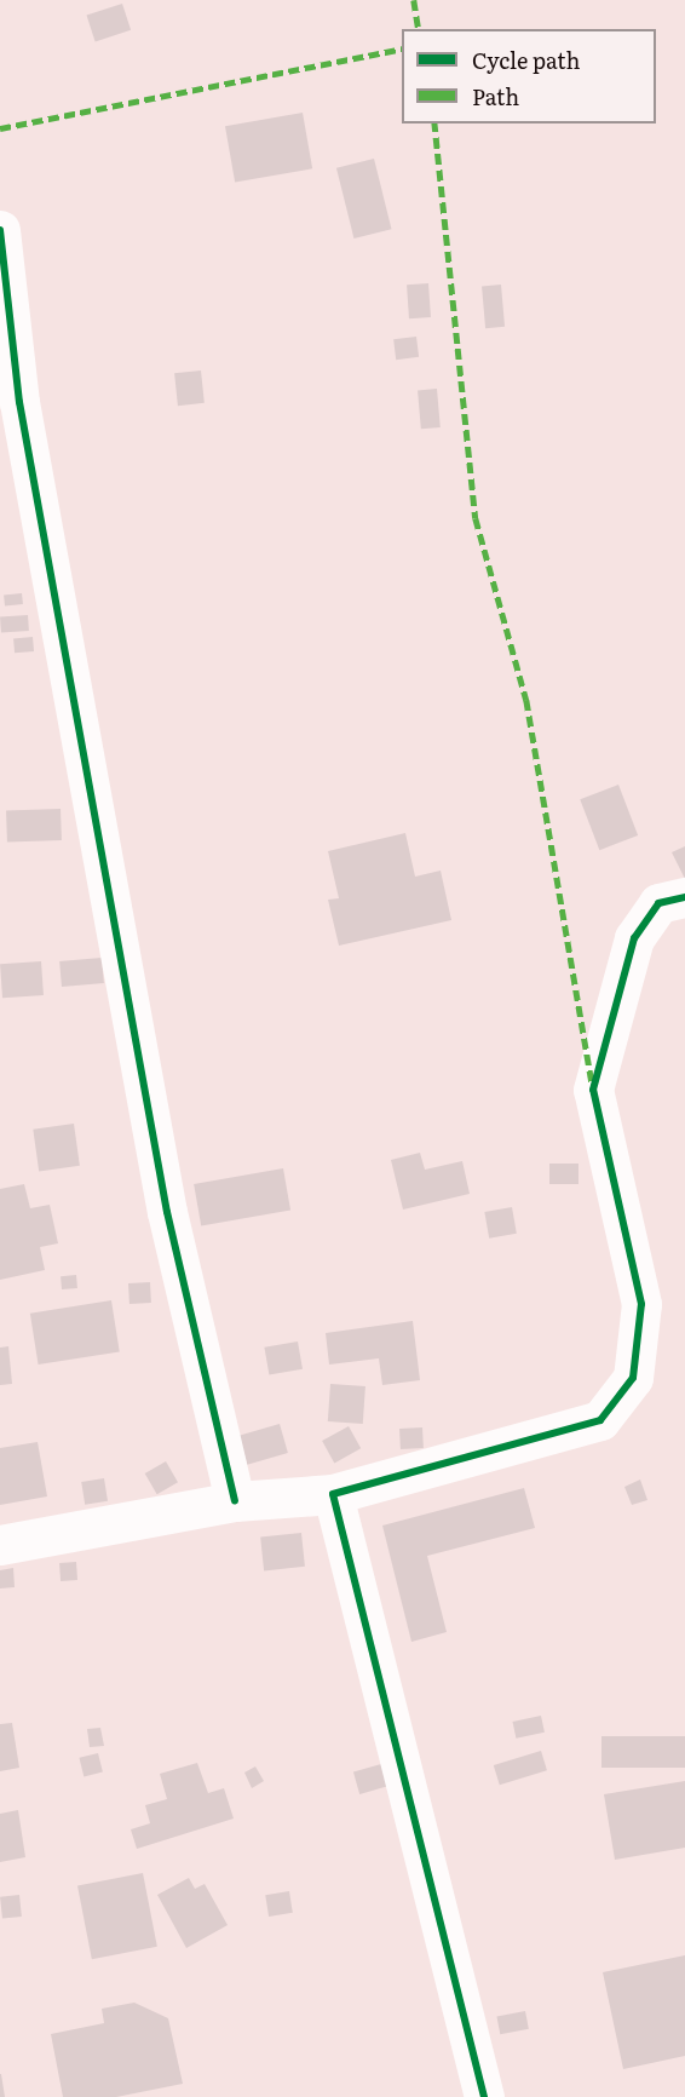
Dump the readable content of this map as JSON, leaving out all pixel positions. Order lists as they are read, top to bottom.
{
  "legend": ["Cycle path", "Path"]
}
